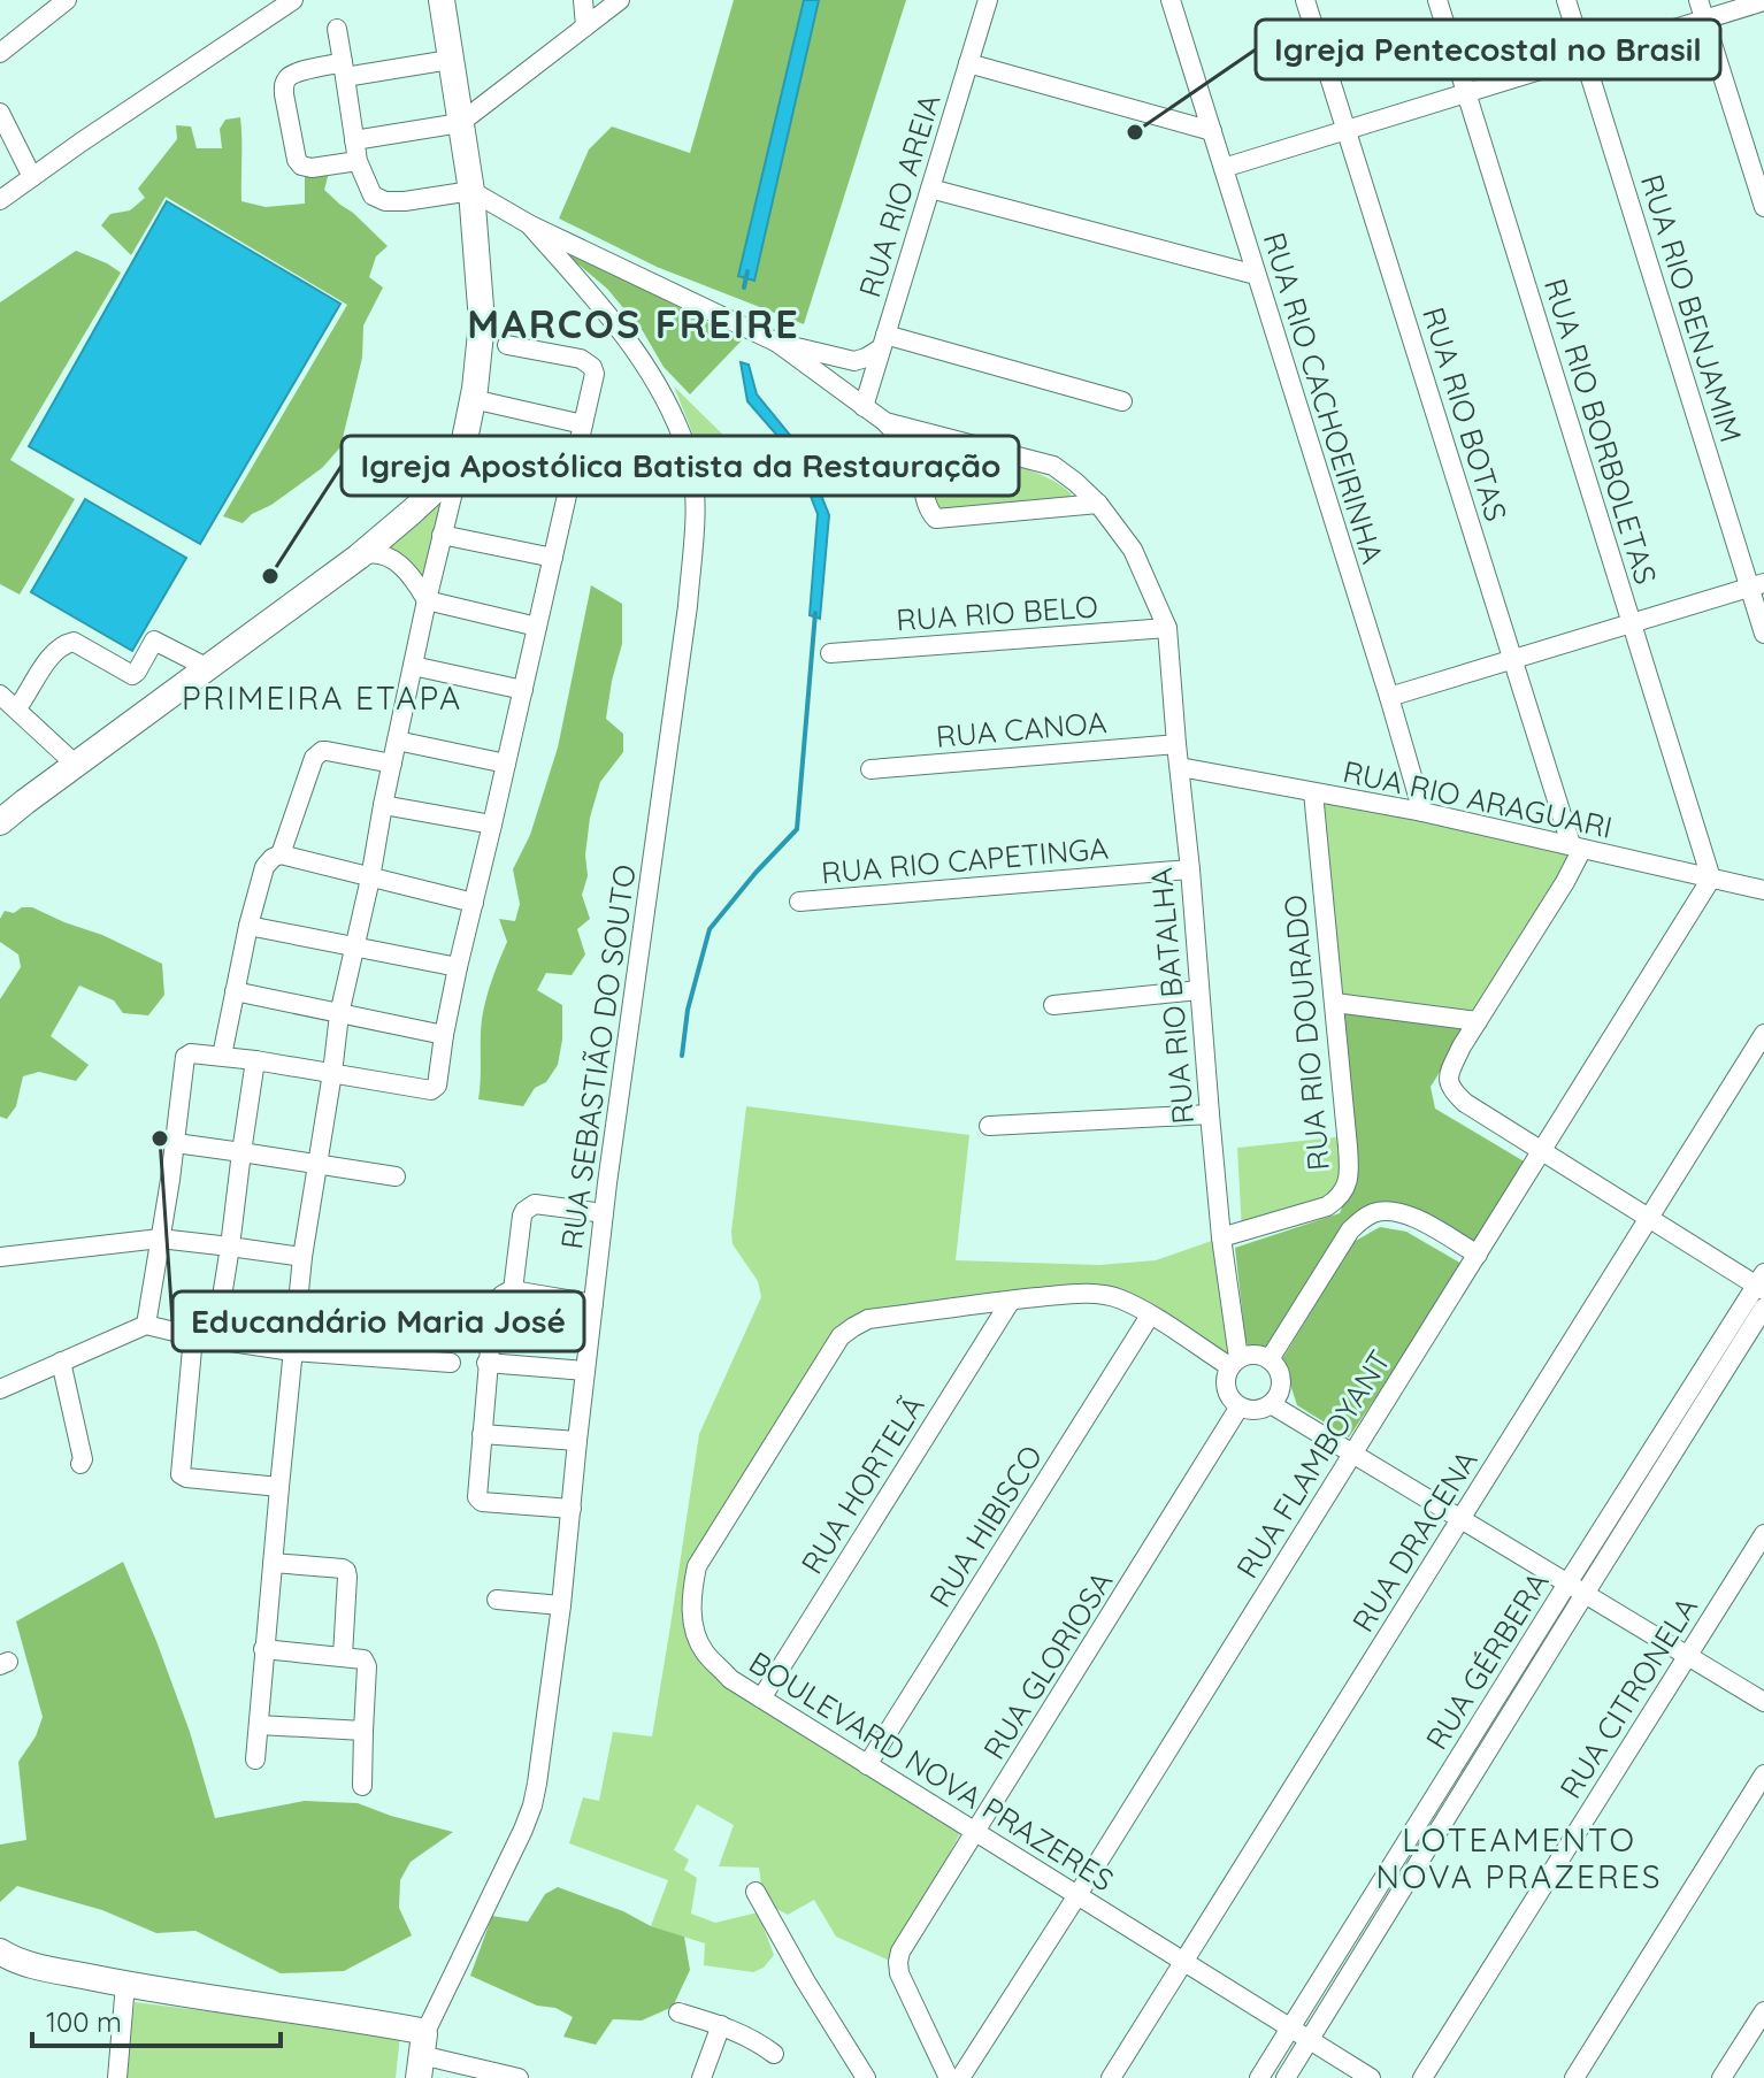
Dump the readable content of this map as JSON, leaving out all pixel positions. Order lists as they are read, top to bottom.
{
  "streets": {
    "street": [
      "RUA RIO AREIA",
      "RUA RIO BENJAMIM",
      "RUA RIO CACHOEIRINHA",
      "RUA RIO BOTAS",
      "RUA RIO BORBOLETAS",
      "RUA RIO BELO",
      "RUA CANOA",
      "RUA RIO ARAGUARI",
      "RUA RIO CAPETINGA",
      "RUA RIO BATALHA",
      "RUA RIO DOURADO",
      "RUA SEBASTIÃO DO SOUTO",
      "RUA FLAMBOYANT",
      "RUA HORTELÃ",
      "RUA HIBISCO",
      "RUA DRACENA",
      "RUA GÉRBERA",
      "RUA GLORIOSA",
      "RUA CITRONELA",
      "BOULEVARD NOVA PRAZERES"
    ]
  },
  "crossings": [
    ["RUA RIO CACHOEIRINHA", "RUA RIO ARAGUARI"],
    ["RUA RIO BOTAS", "RUA RIO ARAGUARI"],
    ["RUA RIO BORBOLETAS", "RUA RIO ARAGUARI"],
    ["RUA RIO BORBOLETAS", "RUA FLAMBOYANT"],
    ["RUA RIO BELO", "RUA RIO BATALHA"],
    ["RUA CANOA", "RUA RIO BATALHA"],
    ["RUA RIO ARAGUARI", "RUA RIO BATALHA"],
    ["RUA RIO ARAGUARI", "RUA RIO DOURADO"],
    ["RUA RIO ARAGUARI", "RUA FLAMBOYANT"],
    ["RUA RIO CAPETINGA", "RUA RIO BATALHA"],
    ["RUA RIO BATALHA", "RUA RIO DOURADO"],
    ["RUA RIO BATALHA", "RUA GLORIOSA"],
    ["RUA RIO BATALHA", "BOULEVARD NOVA PRAZERES"],
    ["RUA FLAMBOYANT", "BOULEVARD NOVA PRAZERES"],
    ["RUA HORTELÃ", "BOULEVARD NOVA PRAZERES"],
    ["RUA HIBISCO", "BOULEVARD NOVA PRAZERES"],
    ["RUA DRACENA", "BOULEVARD NOVA PRAZERES"],
    ["RUA GÉRBERA", "BOULEVARD NOVA PRAZERES"],
    ["RUA GLORIOSA", "BOULEVARD NOVA PRAZERES"]
  ],
  "districts": ["MARCOS FREIRE", "PRIMEIRA ETAPA", "LOTEAMENTO NOVA PRAZERES"],
  "places": ["Igreja Pentecostal no Brasil", "Igreja Apostólica Batista da Restauração", "Educandário Maria José"],
  "scale_bar": "100 m"
}
